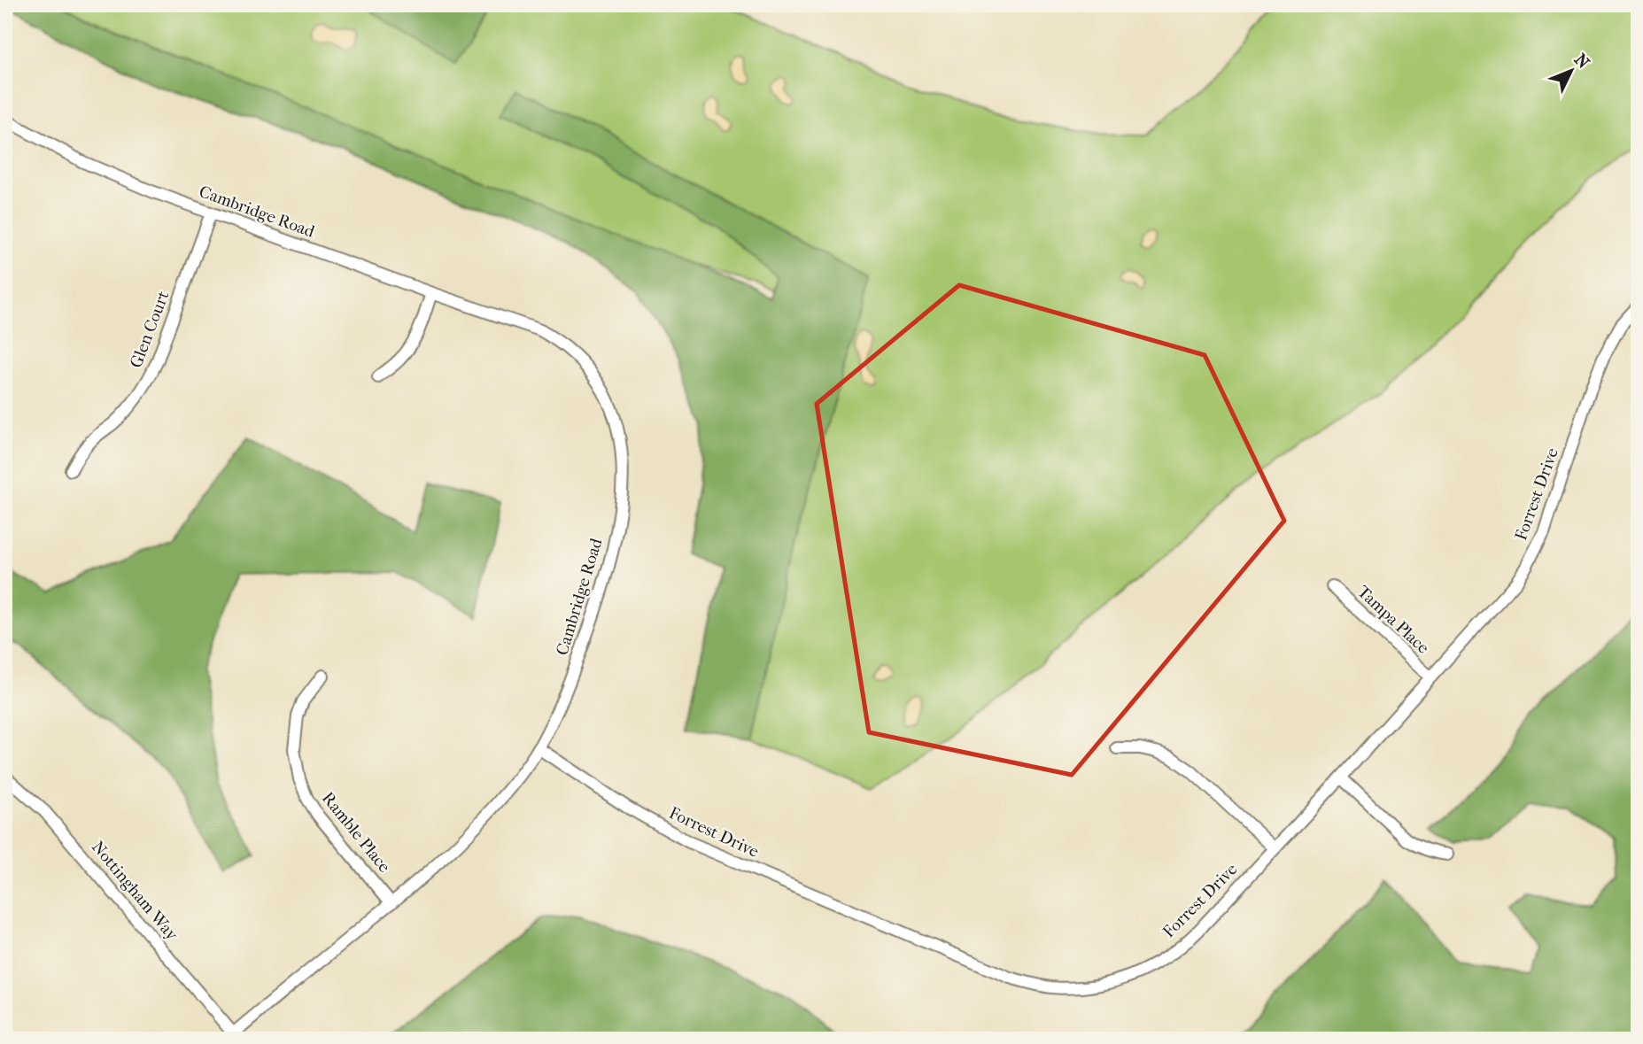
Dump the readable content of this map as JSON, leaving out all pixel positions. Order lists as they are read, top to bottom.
{
  "streets": {
    "street": [
      "Cambridge Road",
      "Glen Court",
      "Forrest Drive",
      "Tampa Place",
      "Ramble Place",
      "Nottingham Way"
    ]
  },
  "crossings": [
    ["Cambridge Road", "Glen Court"],
    ["Cambridge Road", "Forrest Drive"],
    ["Cambridge Road", "Ramble Place"],
    ["Cambridge Road", "Nottingham Way"],
    ["Forrest Drive", "Tampa Place"]
  ],
  "north": "top right"
}
